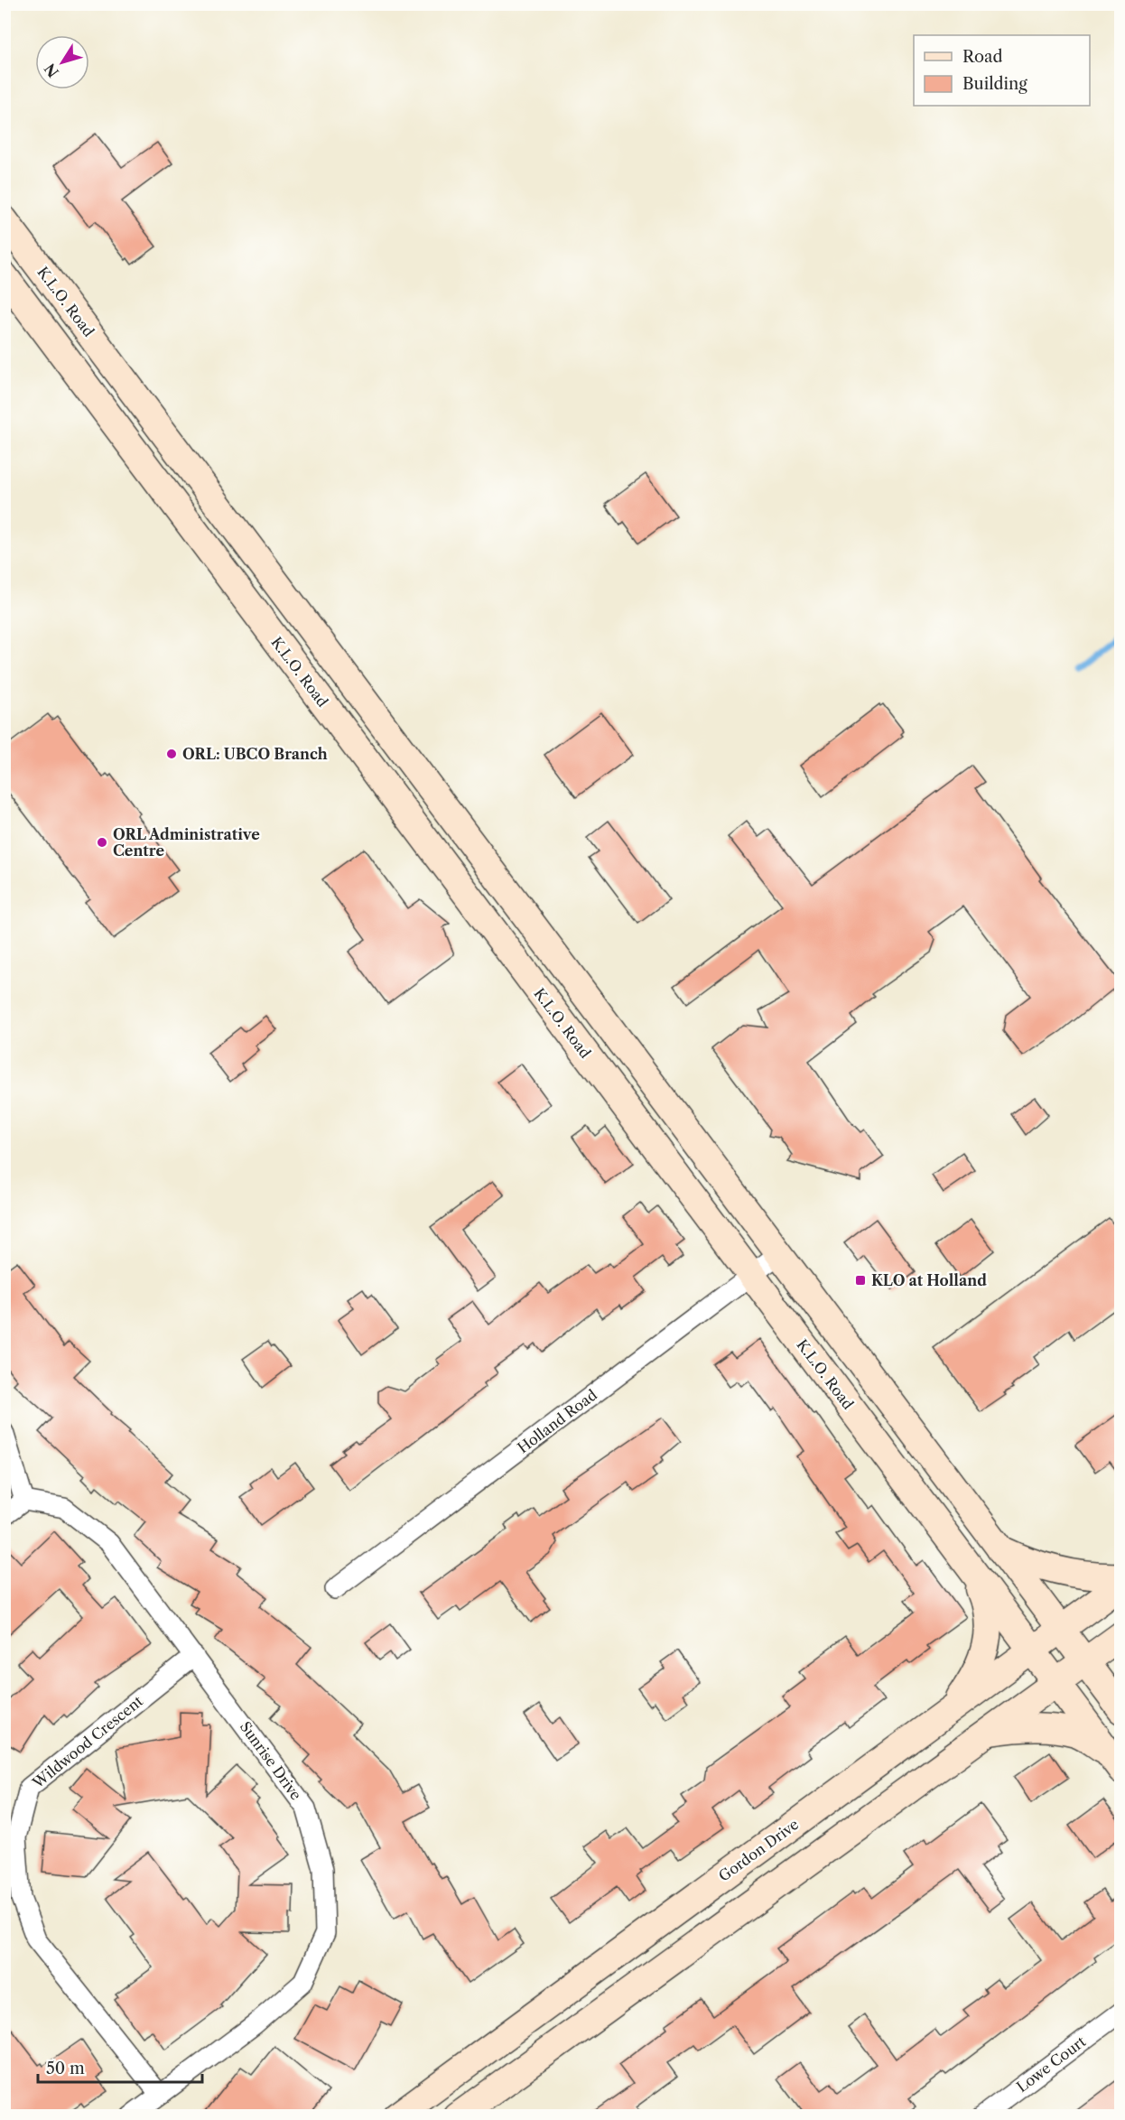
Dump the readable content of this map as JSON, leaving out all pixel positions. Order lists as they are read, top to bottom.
{
  "streets": {
    "main road": ["K.L.O. Road", "Gordon Drive"],
    "street": [
      "Holland Road",
      "Wildwood Crescent",
      "Sunrise Drive",
      "Lowe Court"
    ]
  },
  "crossings": [
    ["K.L.O. Road", "Holland Road"],
    ["K.L.O. Road", "Gordon Drive"],
    ["Wildwood Crescent", "Sunrise Drive"]
  ],
  "places": {
    "other": ["ORL: UBCO Branch", "ORL Administrative Centre"],
    "transit": ["KLO at Holland"]
  },
  "legend": ["Road", "Building"],
  "scale_bar": "50 m",
  "north": "bottom left"
}
